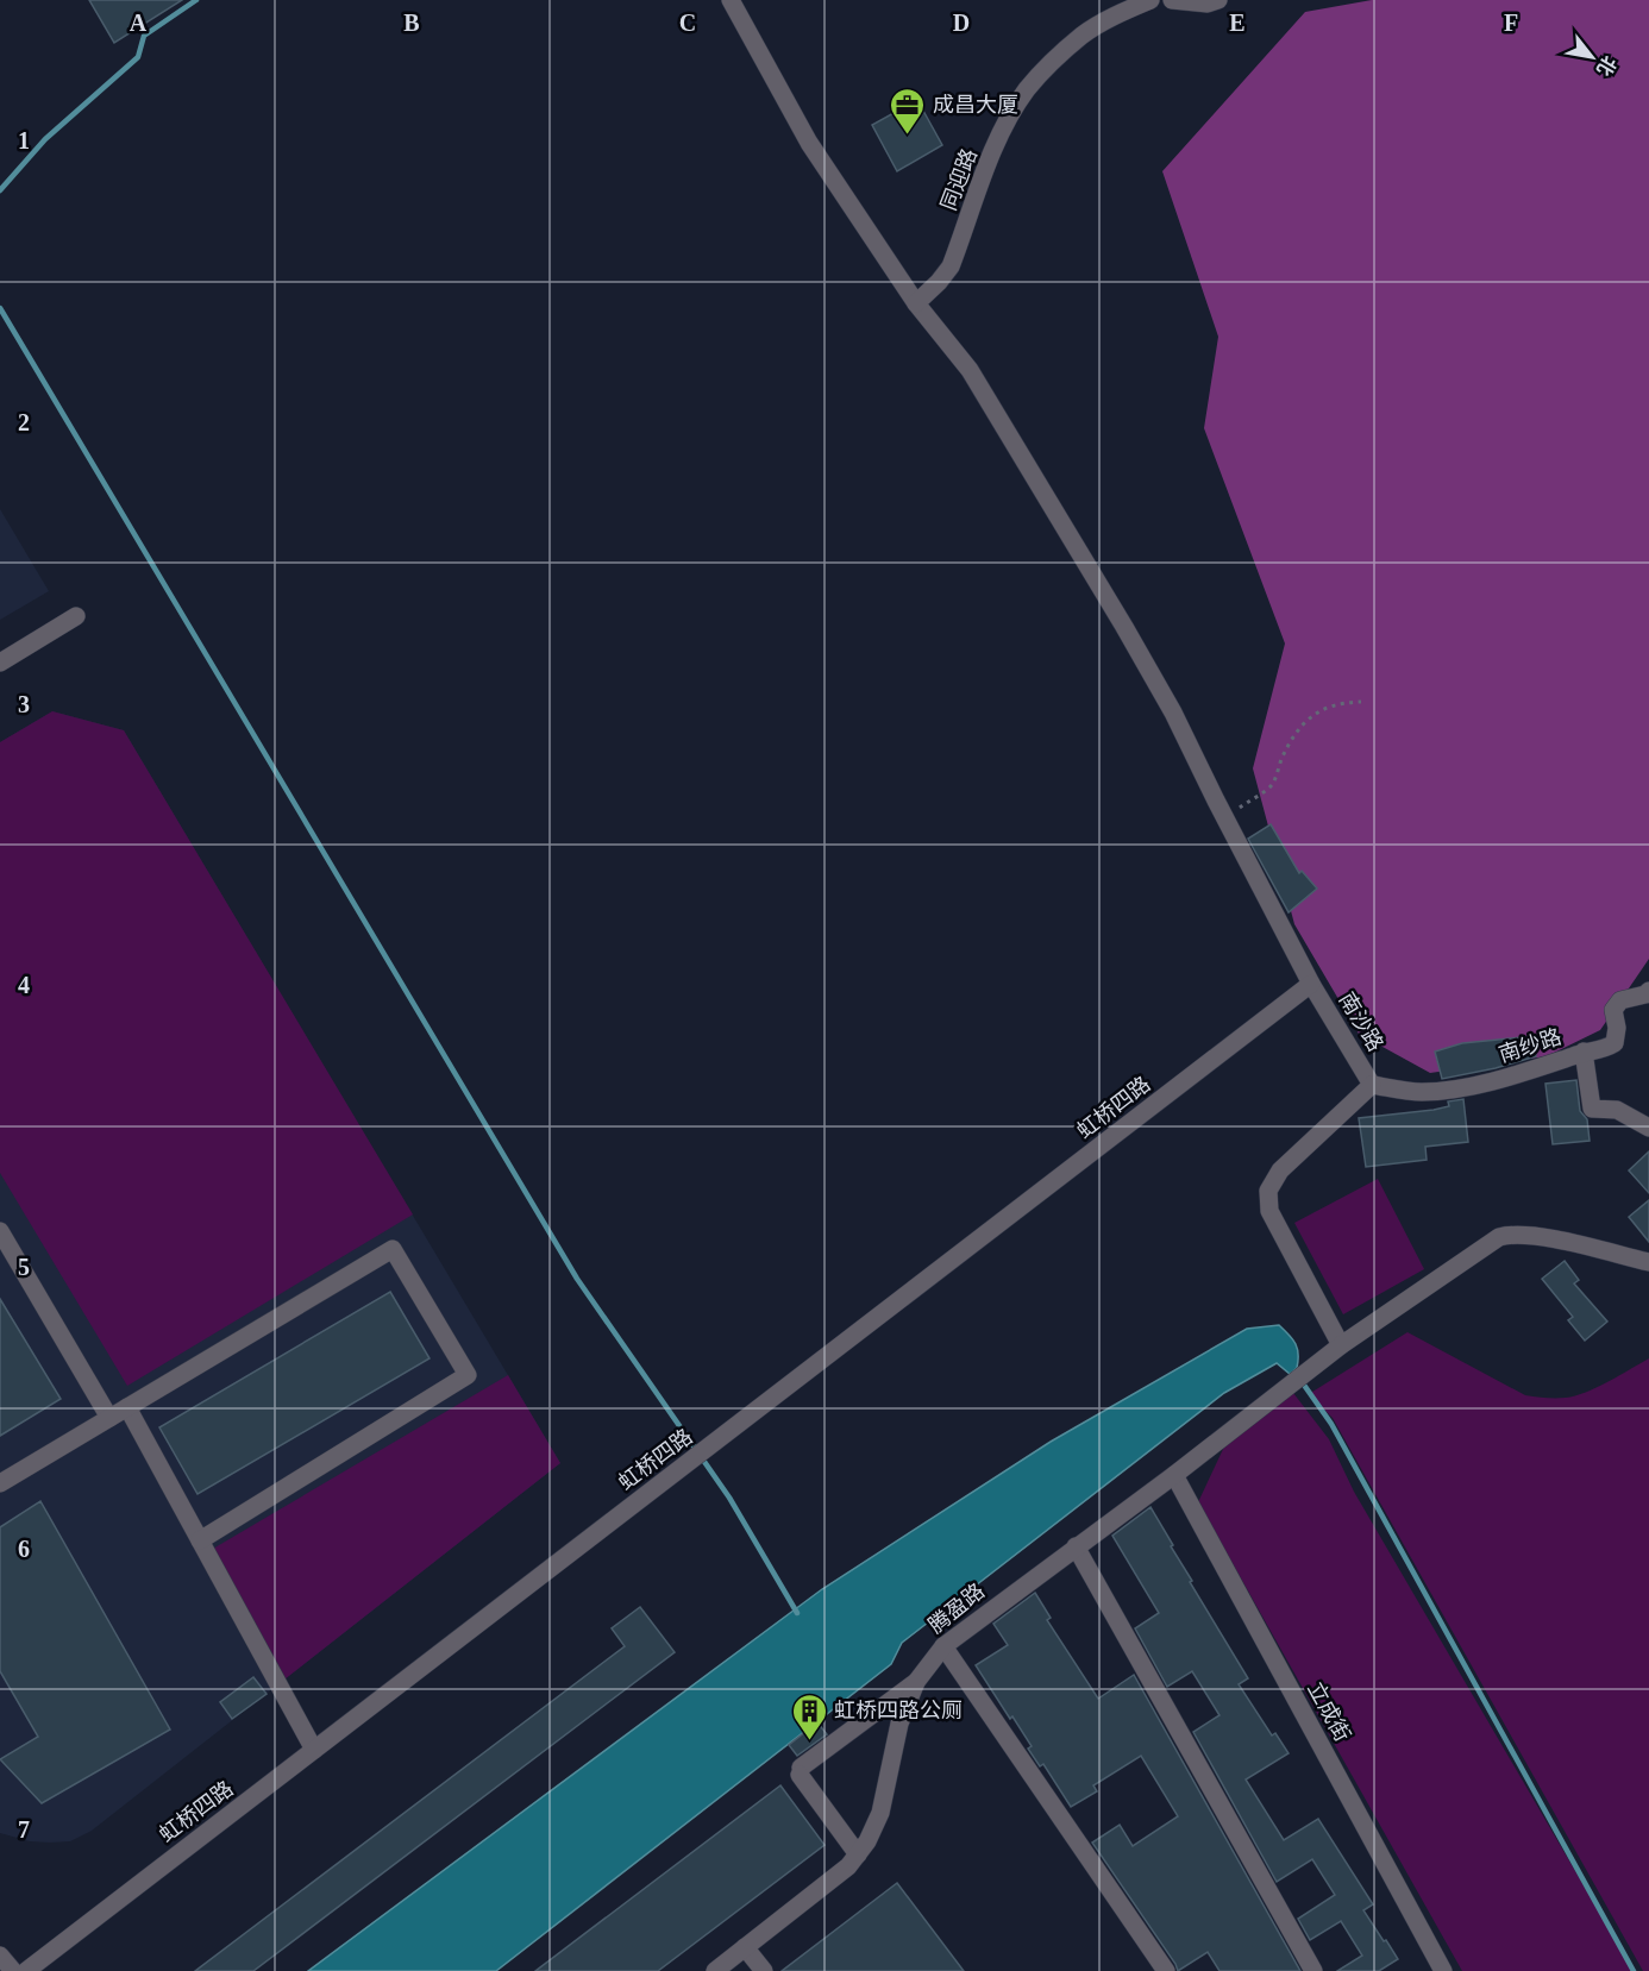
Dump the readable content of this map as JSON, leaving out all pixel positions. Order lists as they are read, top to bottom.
{
  "streets": {
    "street": [
      "同迎路",
      "南沙路",
      "南纱路",
      "虹桥四路",
      "腾盈路",
      "立成街"
    ]
  },
  "crossings": [
    ["同迎路", "南沙路"],
    ["南沙路", "南纱路"],
    ["南沙路", "虹桥四路"],
    ["腾盈路", "立成街"]
  ],
  "places": {
    "office": ["成昌大厦"],
    "building": ["虹桥四路公厕"]
  },
  "north": "bottom right",
  "grid": {
    "columns": [
      "A",
      "B",
      "C",
      "D",
      "E",
      "F"
    ],
    "rows": [
      "1",
      "2",
      "3",
      "4",
      "5",
      "6",
      "7"
    ]
  }
}
